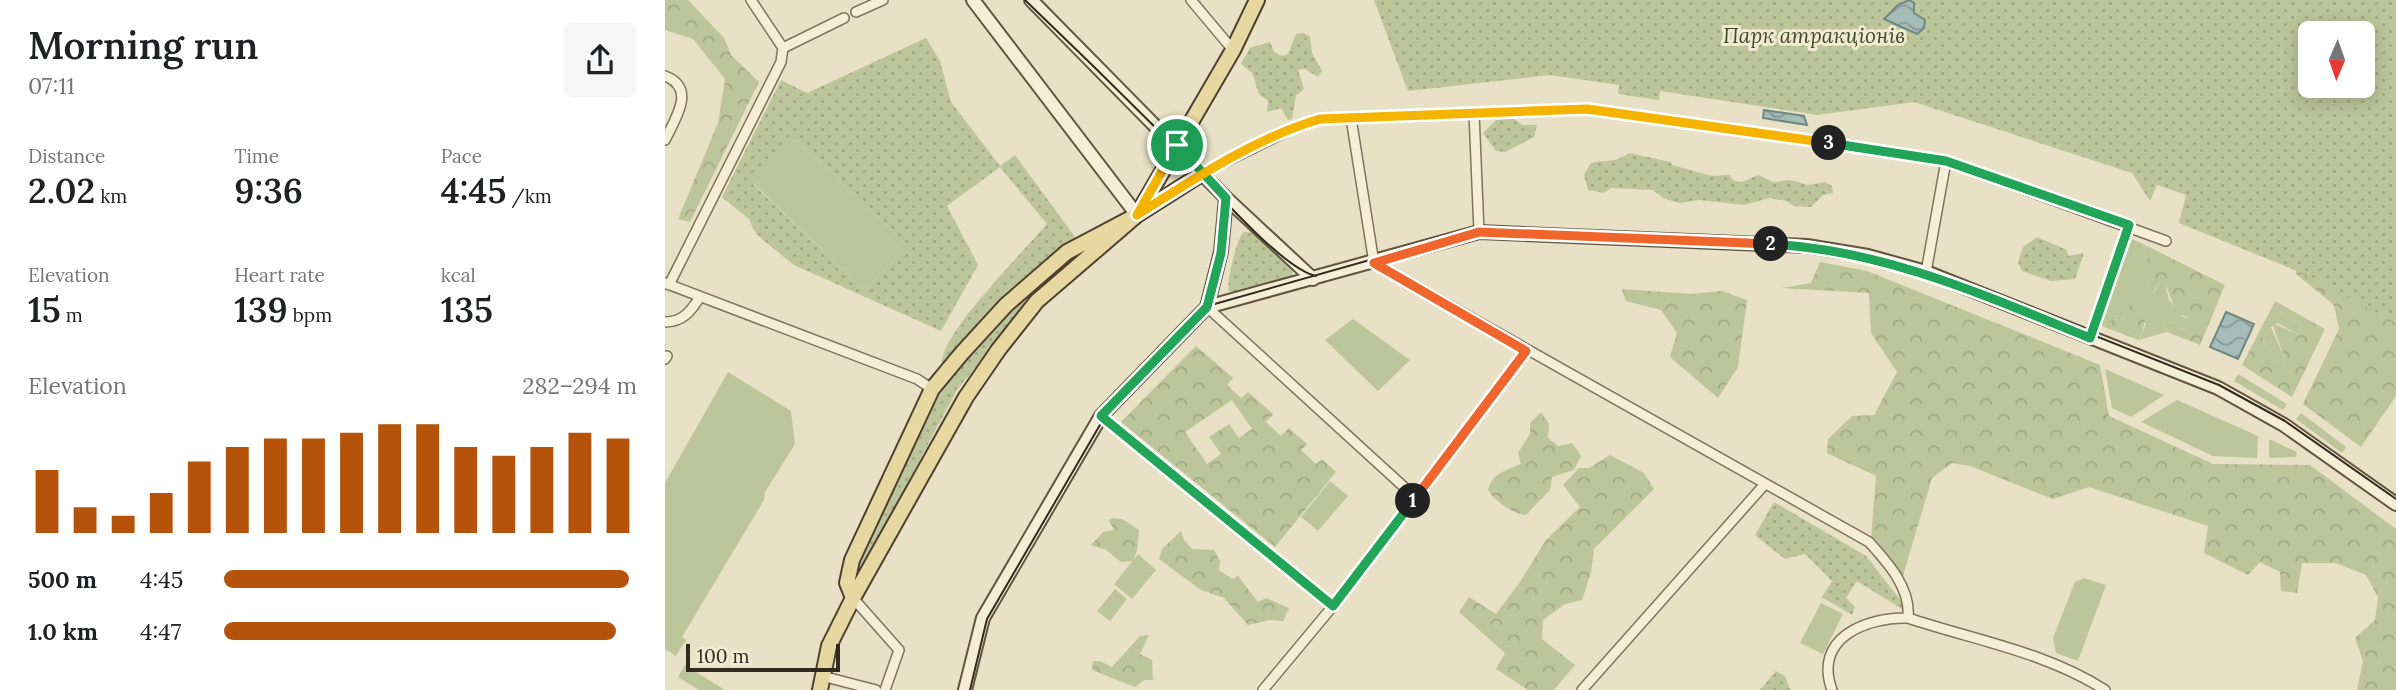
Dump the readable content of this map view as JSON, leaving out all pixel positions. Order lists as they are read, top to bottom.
{
  "parks": ["Парк атракціонів"],
  "scale_bar": "100 m",
  "north": "bottom",
  "page": {
    "heading": ["Morning run", "07:11"],
    "stats": [
      ["Distance", "2.02 km"],
      ["Time", "9:36"],
      ["Pace", "4:45 /km"],
      ["Elevation", "15 m"],
      ["Heart rate", "139 bpm"],
      ["kcal", "135"]
    ],
    "pins": ["3", "2", "1"],
    "chart": ["Elevation", "282–294 m"],
    "list": [
      {
        "name": "500 m",
        "note": "4:45"
      },
      {
        "name": "1.0 km",
        "note": "4:47"
      }
    ],
    "scale": "100 m"
  }
}
